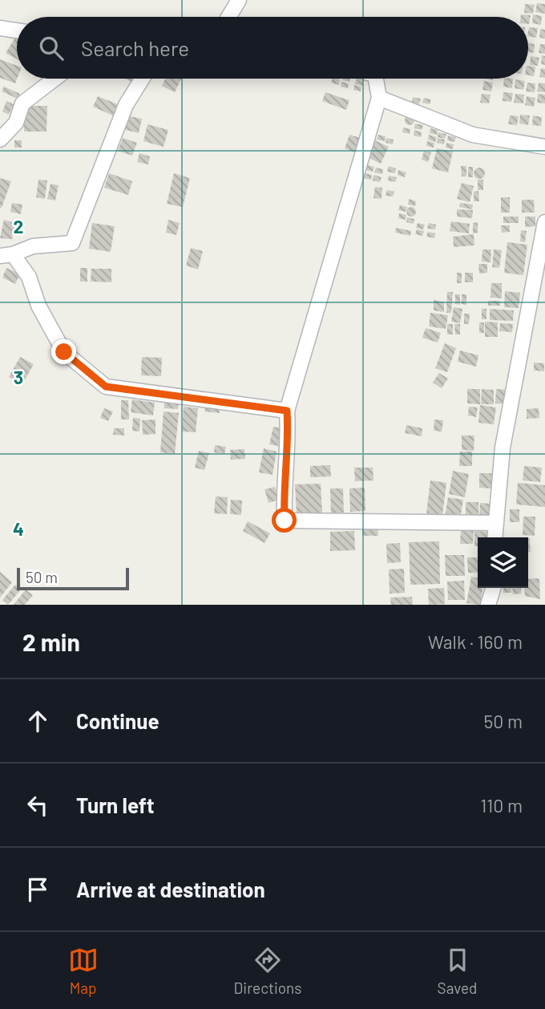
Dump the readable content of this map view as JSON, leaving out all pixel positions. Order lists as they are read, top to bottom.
{
  "scale_bar": "50 m",
  "page": {
    "search": "Search here",
    "scale": "50 m",
    "heading": ["2 min", "Walk · 160 m"],
    "list": [
      ["Continue", "50 m"],
      ["Turn left", "110 m"],
      "Arrive at destination"
    ],
    "nav": ["Map", "Directions", "Saved"]
  },
  "grid": {
    "rows": ["2", "3", "4"]
  }
}
